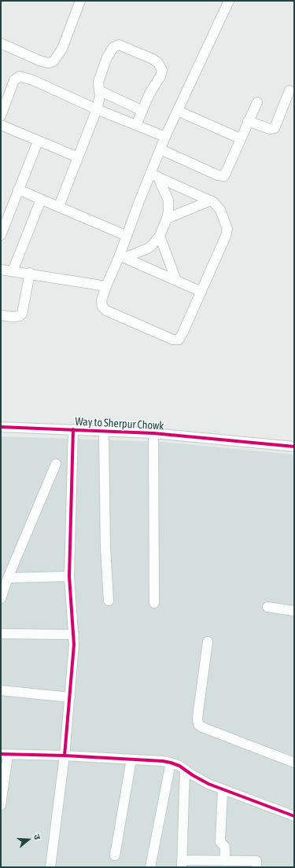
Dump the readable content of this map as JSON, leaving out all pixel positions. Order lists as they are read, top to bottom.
{
  "streets": {
    "street": ["Way to Sherpur Chowk"]
  },
  "north": "right"
}
